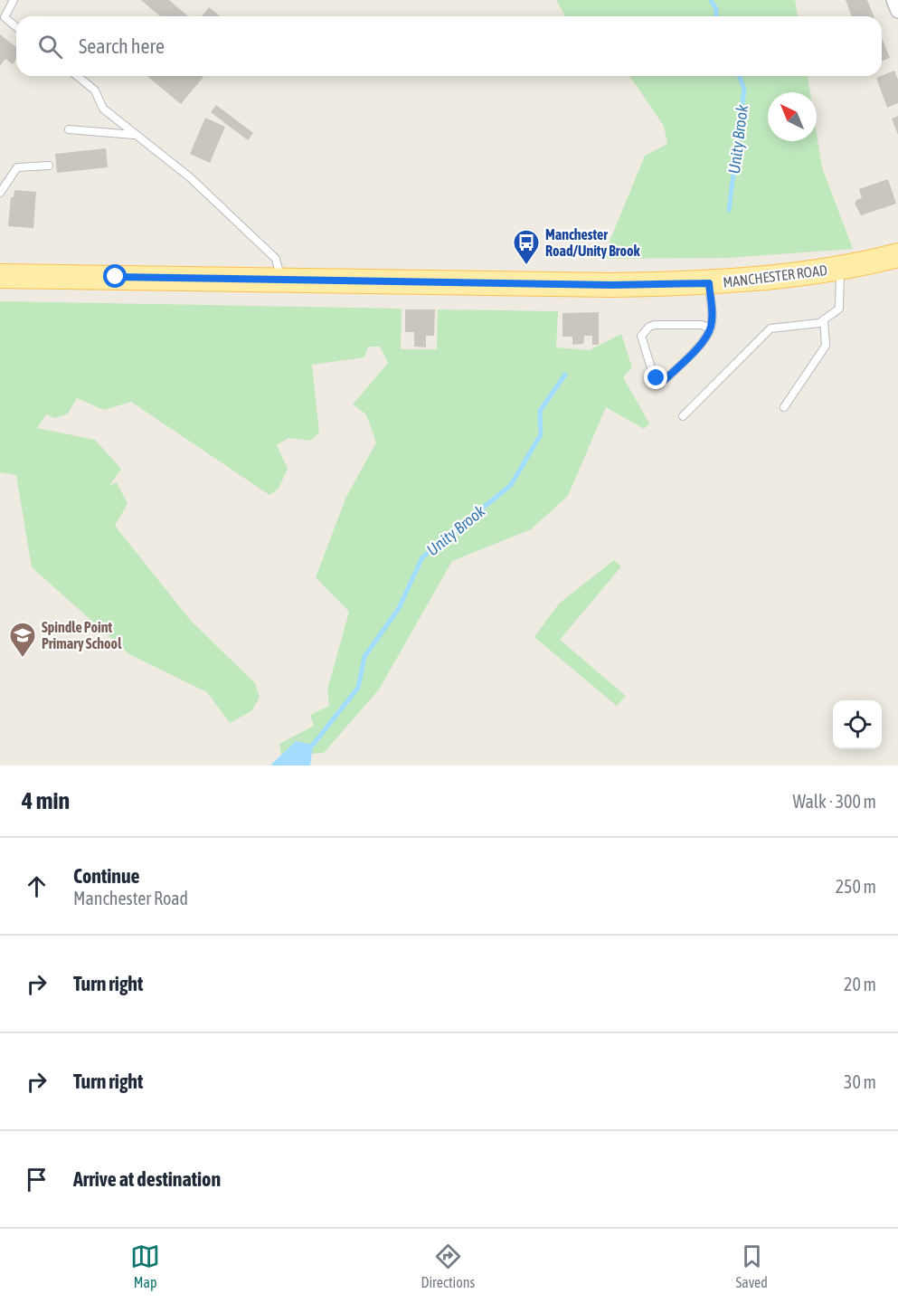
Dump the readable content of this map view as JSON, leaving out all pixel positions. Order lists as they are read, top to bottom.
{
  "streets": {
    "main road": ["MANCHESTER ROAD"]
  },
  "water": ["Unity Brook"],
  "places": {
    "bus stop": ["Manchester Road/Unity Brook"],
    "school or university": ["Spindle Point Primary School"]
  },
  "north": "top left",
  "page": {
    "search": "Search here",
    "heading": ["4 min", "Walk · 300 m"],
    "list": [
      ["Continue", "Manchester Road", "250 m"],
      ["Turn right", "20 m"],
      ["Turn right", "30 m"],
      "Arrive at destination"
    ],
    "nav": ["Map", "Directions", "Saved"]
  }
}
